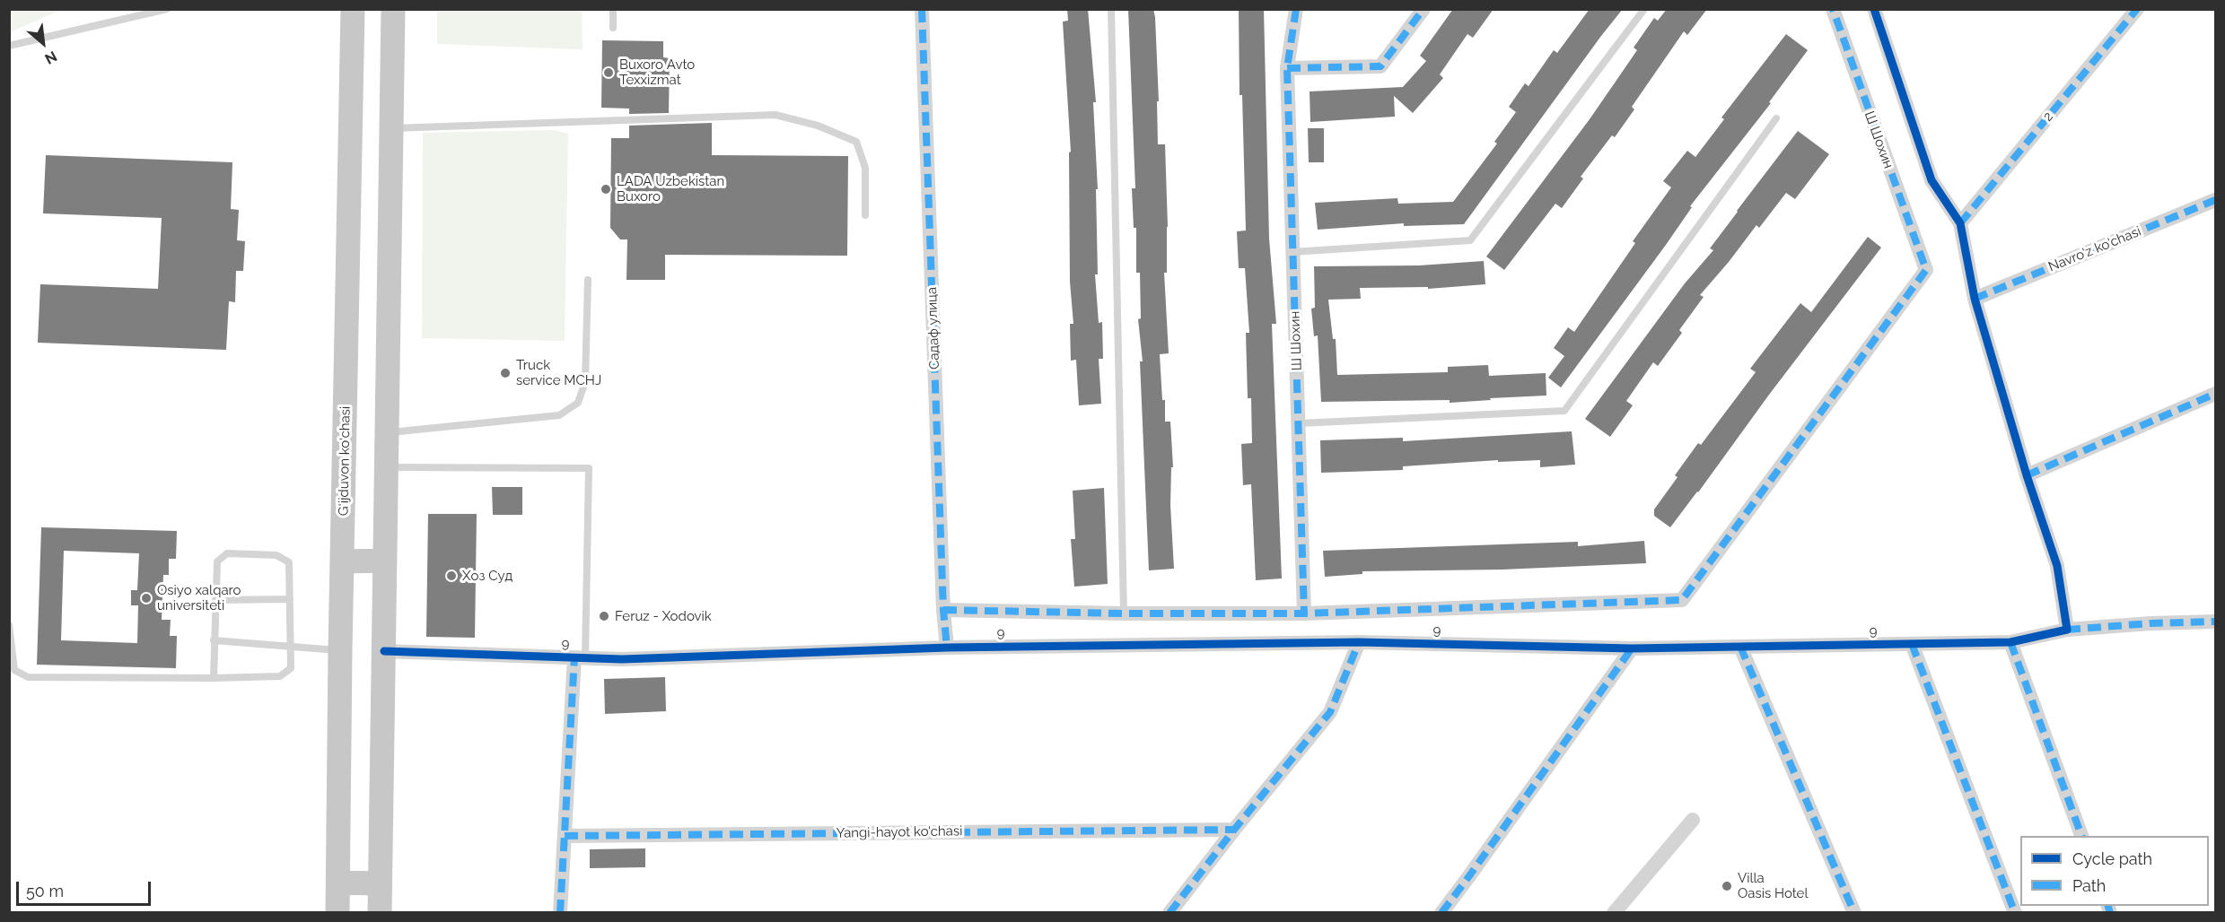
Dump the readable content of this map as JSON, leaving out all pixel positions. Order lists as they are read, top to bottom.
{
  "streets": {
    "main road": ["G'ijduvon ko'chasi"],
    "street": [
      "2",
      "Ш Шохин",
      "Navro'z ko'chasi",
      "Садаф улица",
      "9",
      "Yangi-hayot ko'chasi"
    ]
  },
  "crossings": [
    ["Садаф улица", "9"]
  ],
  "places": [
    "Buxoro Avto Texxizmat",
    "LADA Uzbekistan Buxoro",
    "Truck service MCHJ",
    "Хоз Суд",
    "Osiyo xalqaro universiteti",
    "Feruz - Xodovik",
    "Villa Oasis Hotel"
  ],
  "legend": ["Cycle path", "Path"],
  "scale_bar": "50 m",
  "north": "bottom right"
}
